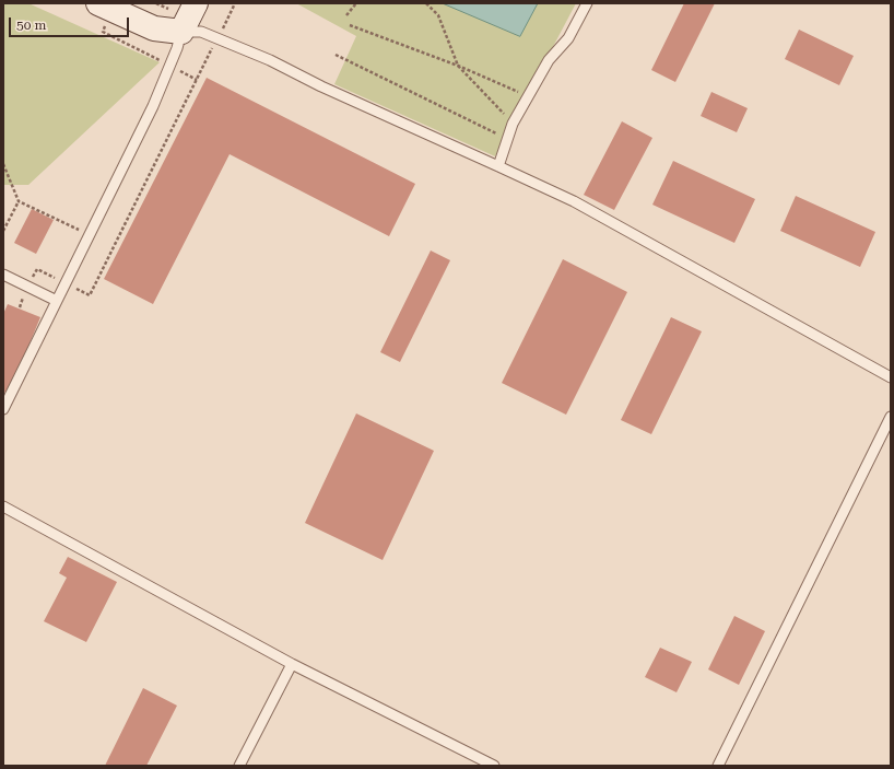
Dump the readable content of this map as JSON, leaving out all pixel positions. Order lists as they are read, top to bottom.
{
  "scale_bar": "50 m"
}
